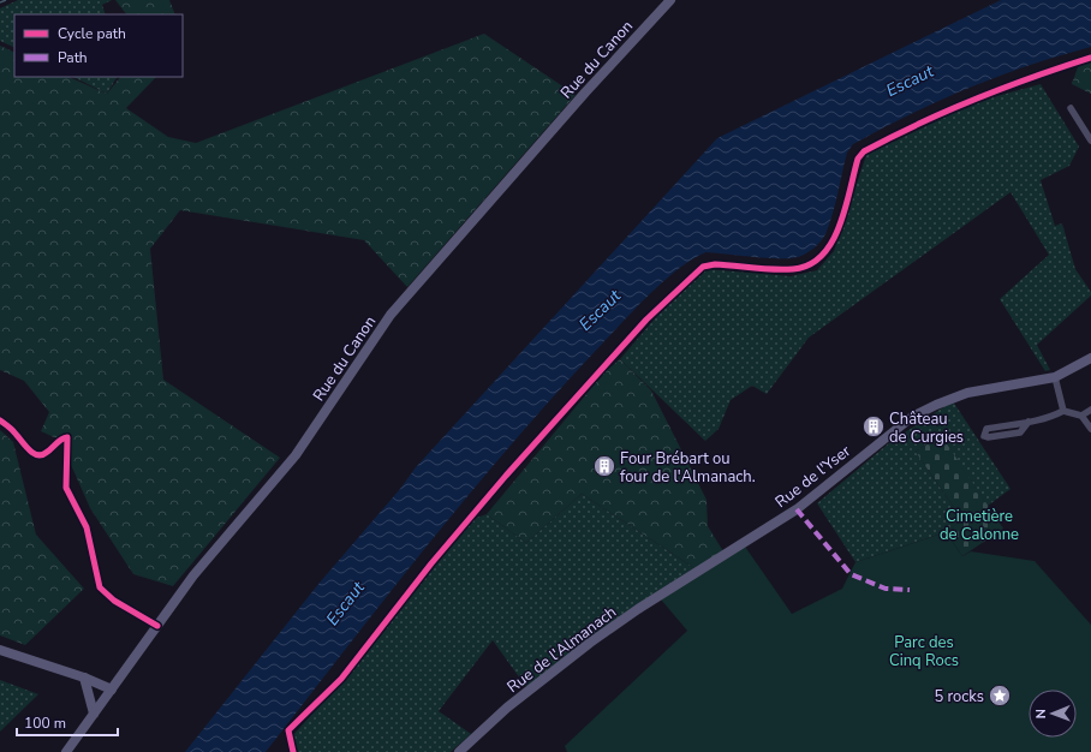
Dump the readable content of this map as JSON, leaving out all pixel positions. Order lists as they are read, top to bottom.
{
  "streets": {
    "main road": ["Rue du Canon", "Rue de l'Yser", "Rue de l'Almanach"]
  },
  "crossings": [
    ["Rue de l'Yser", "Rue de l'Almanach"]
  ],
  "water": ["Escaut"],
  "parks": ["Cimetière de Calonne", "Parc des Cinq Rocs"],
  "places": {
    "building": ["Château de Curgies", "Four Brébart ou four de l'Almanach."],
    "place": ["5 rocks"]
  },
  "legend": ["Cycle path", "Path"],
  "scale_bar": "100 m",
  "north": "left"
}
